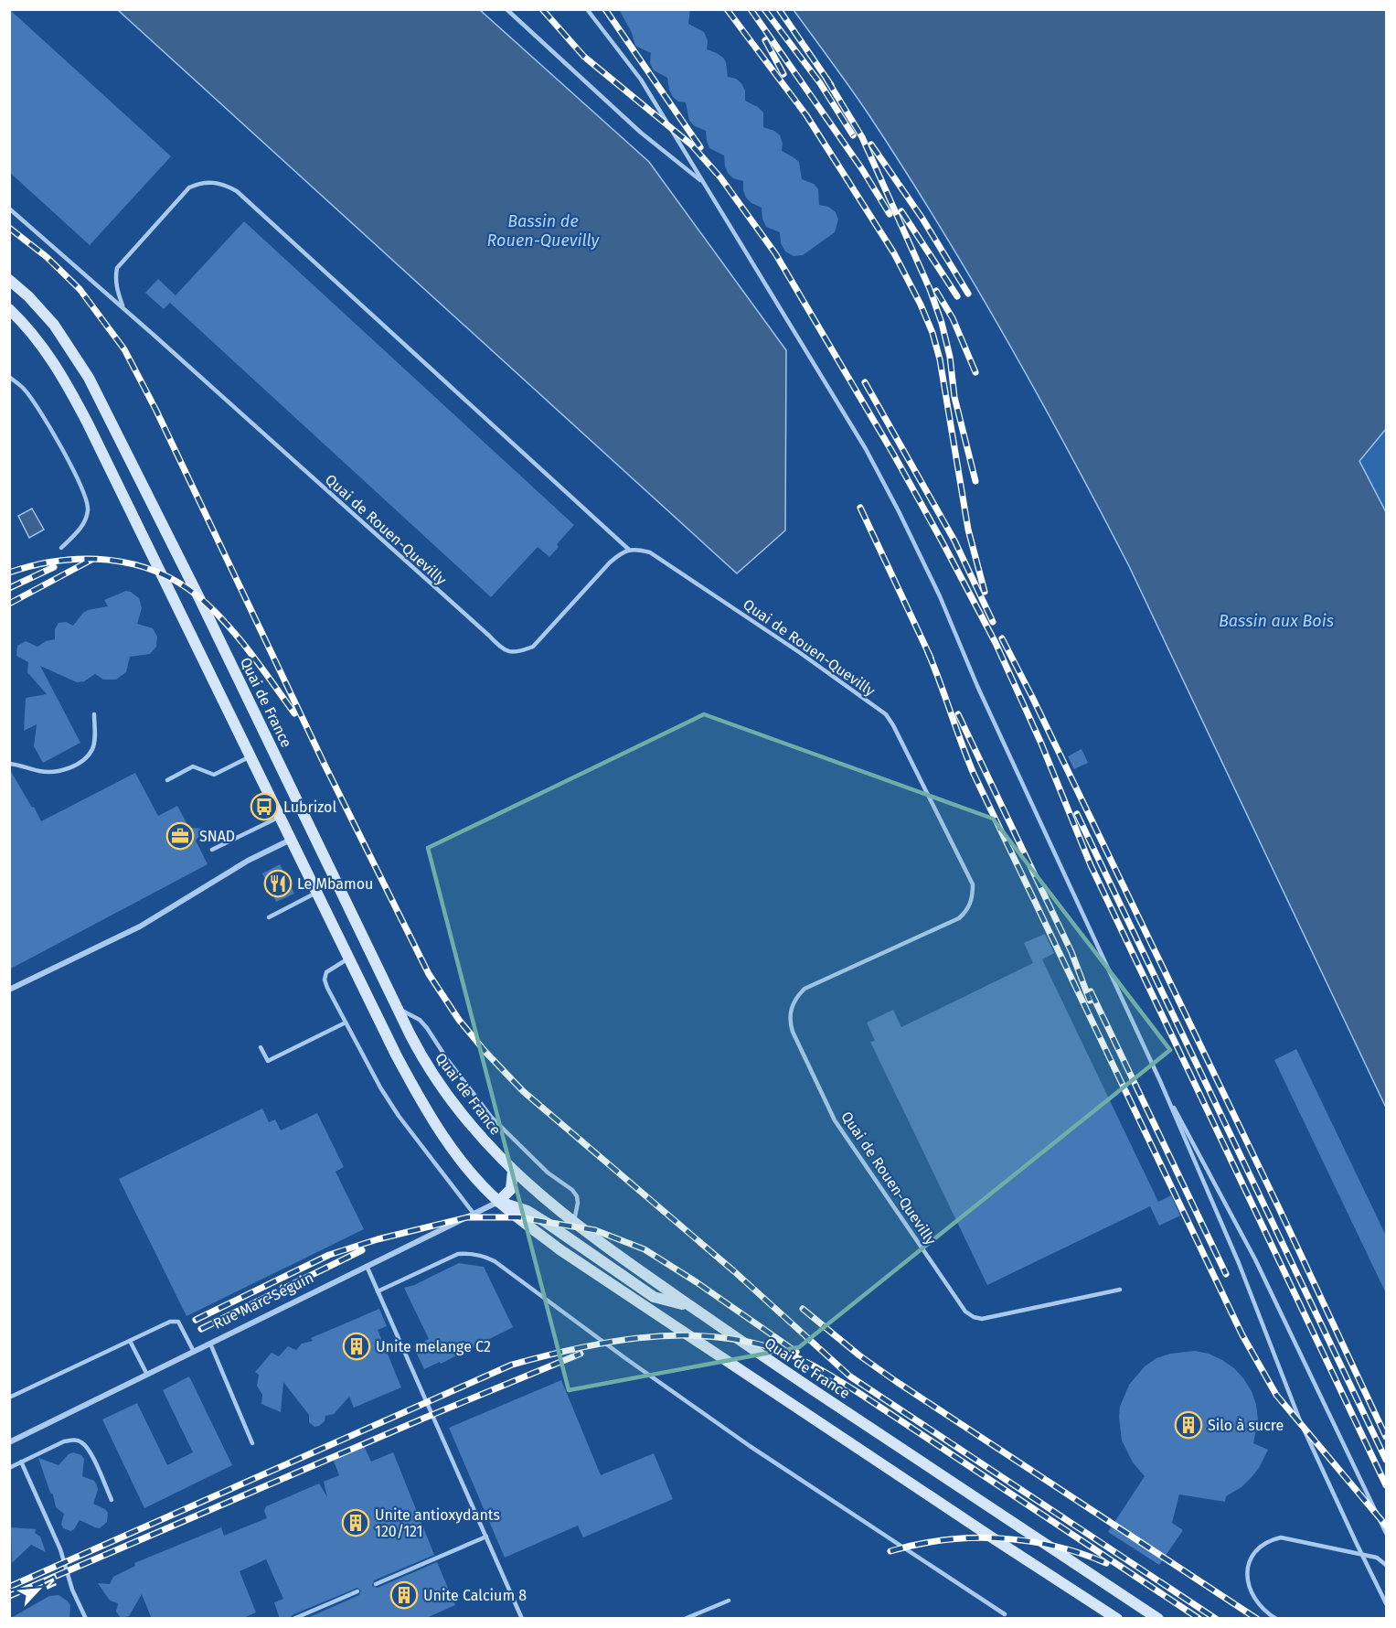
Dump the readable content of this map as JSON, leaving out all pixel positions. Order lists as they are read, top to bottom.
{
  "streets": {
    "main road": ["Quai de France", "Rue Marc Séguin"],
    "lane": ["Quai de Rouen-Quevilly"]
  },
  "crossings": [
    ["Quai de France", "Rue Marc Séguin"]
  ],
  "water": ["Bassin de Rouen-Quevilly", "Bassin aux Bois"],
  "places": {
    "bus stop": ["Lubrizol"],
    "office": ["SNAD"],
    "restaurant": ["Le Mbamou"],
    "building": [
      "Unite melange C2",
      "Silo à sucre",
      "Unite antioxydants 120/121",
      "Unite Calcium 8"
    ]
  },
  "north": "top right"
}
